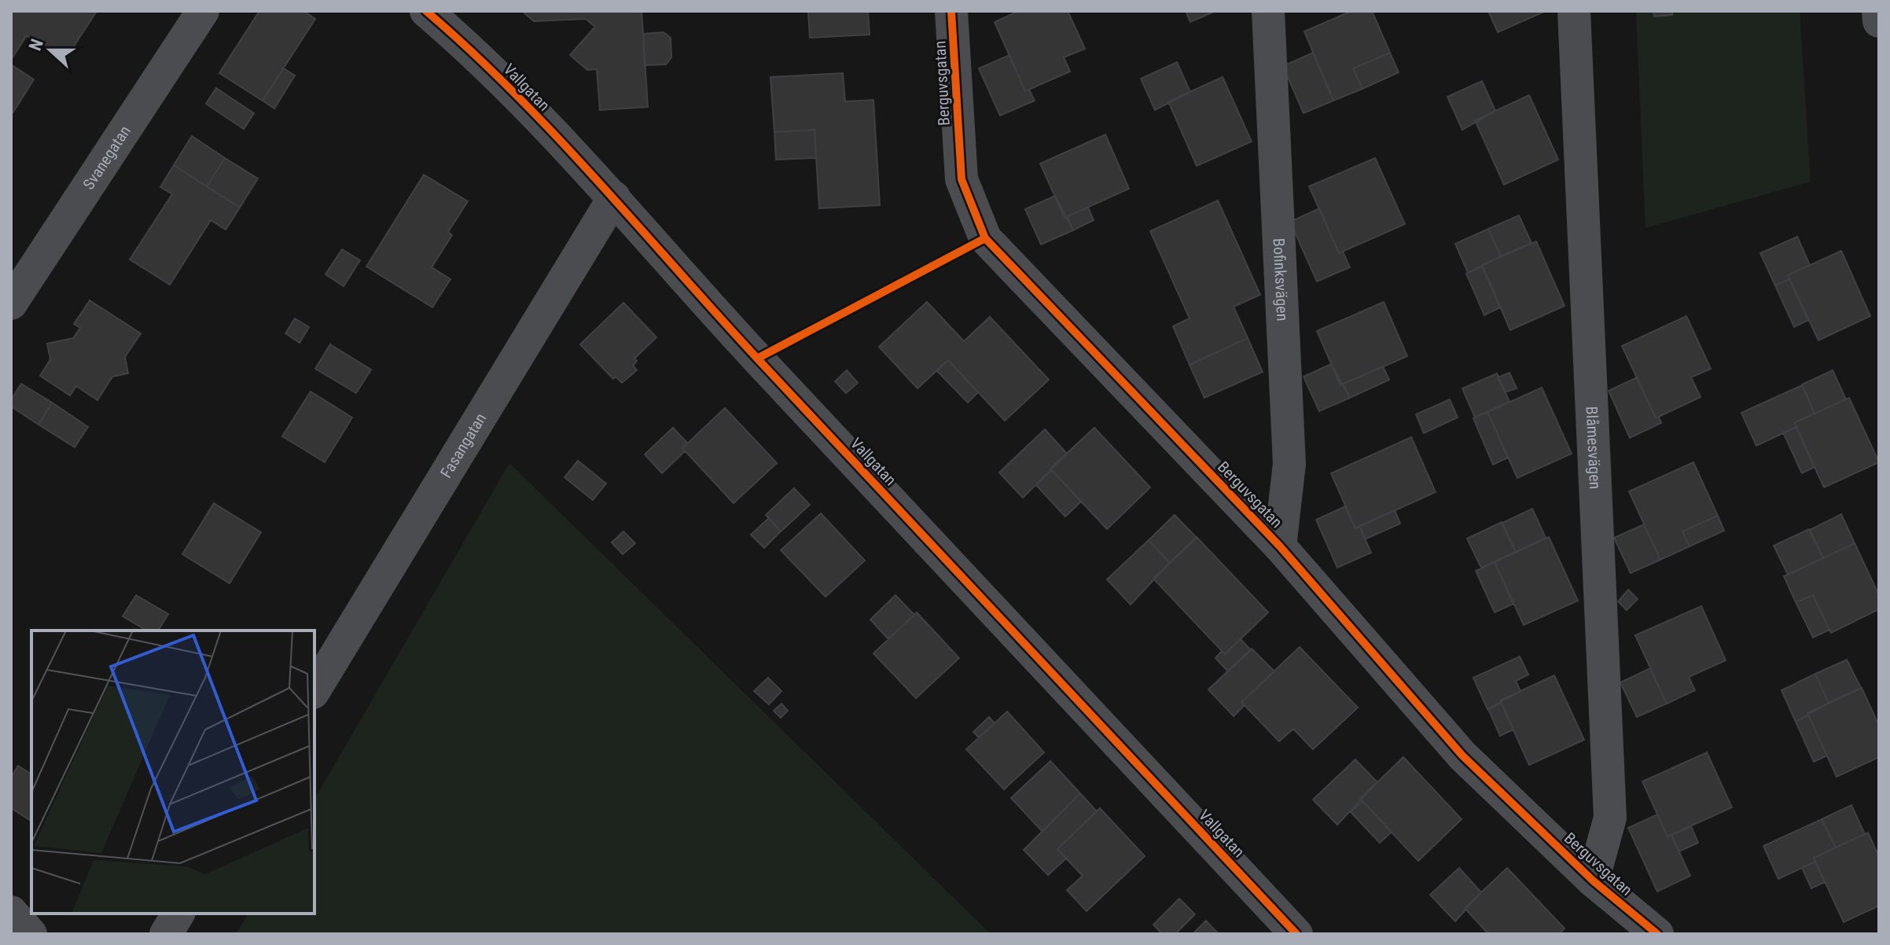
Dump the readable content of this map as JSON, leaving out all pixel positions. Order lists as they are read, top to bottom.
{
  "streets": {
    "street": [
      "Berguvsgatan",
      "Vallgatan",
      "Svanegatan",
      "Bofinksvägen",
      "Fasangatan",
      "Blåmesvägen"
    ]
  },
  "crossings": [
    ["Berguvsgatan", "Bofinksvägen"],
    ["Berguvsgatan", "Blåmesvägen"],
    ["Vallgatan", "Fasangatan"]
  ],
  "north": "left"
}
